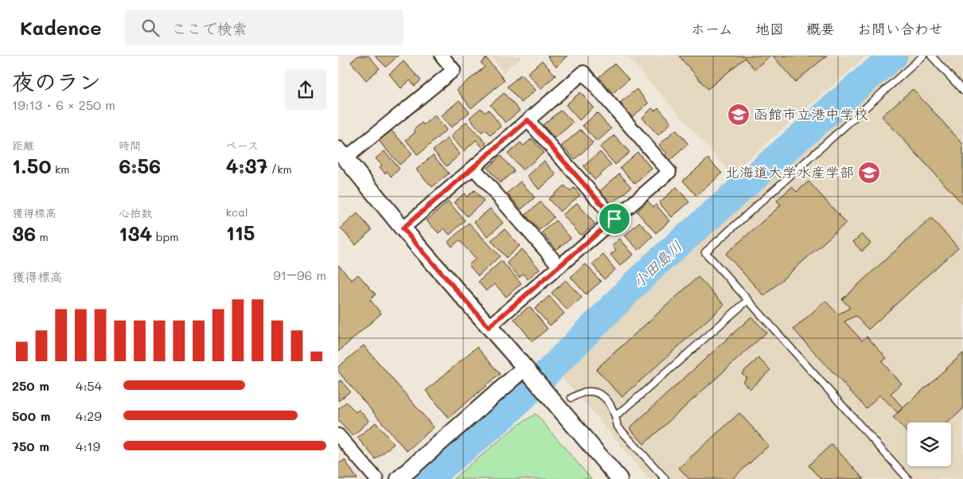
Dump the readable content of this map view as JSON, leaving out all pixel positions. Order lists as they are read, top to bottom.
{
  "water": ["小田島川"],
  "places": {
    "school or university": ["函館市立港中学校", "北海道大学水産学部"]
  },
  "page": {
    "header": "Kadence",
    "search": "ここで検索",
    "nav": [
      "ホーム",
      "地図",
      "概要",
      "お問い合わせ"
    ],
    "heading": ["夜のラン", "19:13 · 6 × 250 m"],
    "stats": [
      ["距離", "1.50 km"],
      ["時間", "6:56"],
      ["ペース", "4:37 /km"],
      ["獲得標高", "36 m"],
      ["心拍数", "134 bpm"],
      ["kcal", "115"]
    ],
    "chart": ["獲得標高", "91–96 m"],
    "list": [
      {
        "name": "250 m",
        "note": "4:54"
      },
      {
        "name": "500 m",
        "note": "4:29"
      },
      {
        "name": "750 m",
        "note": "4:19"
      }
    ]
  }
}
